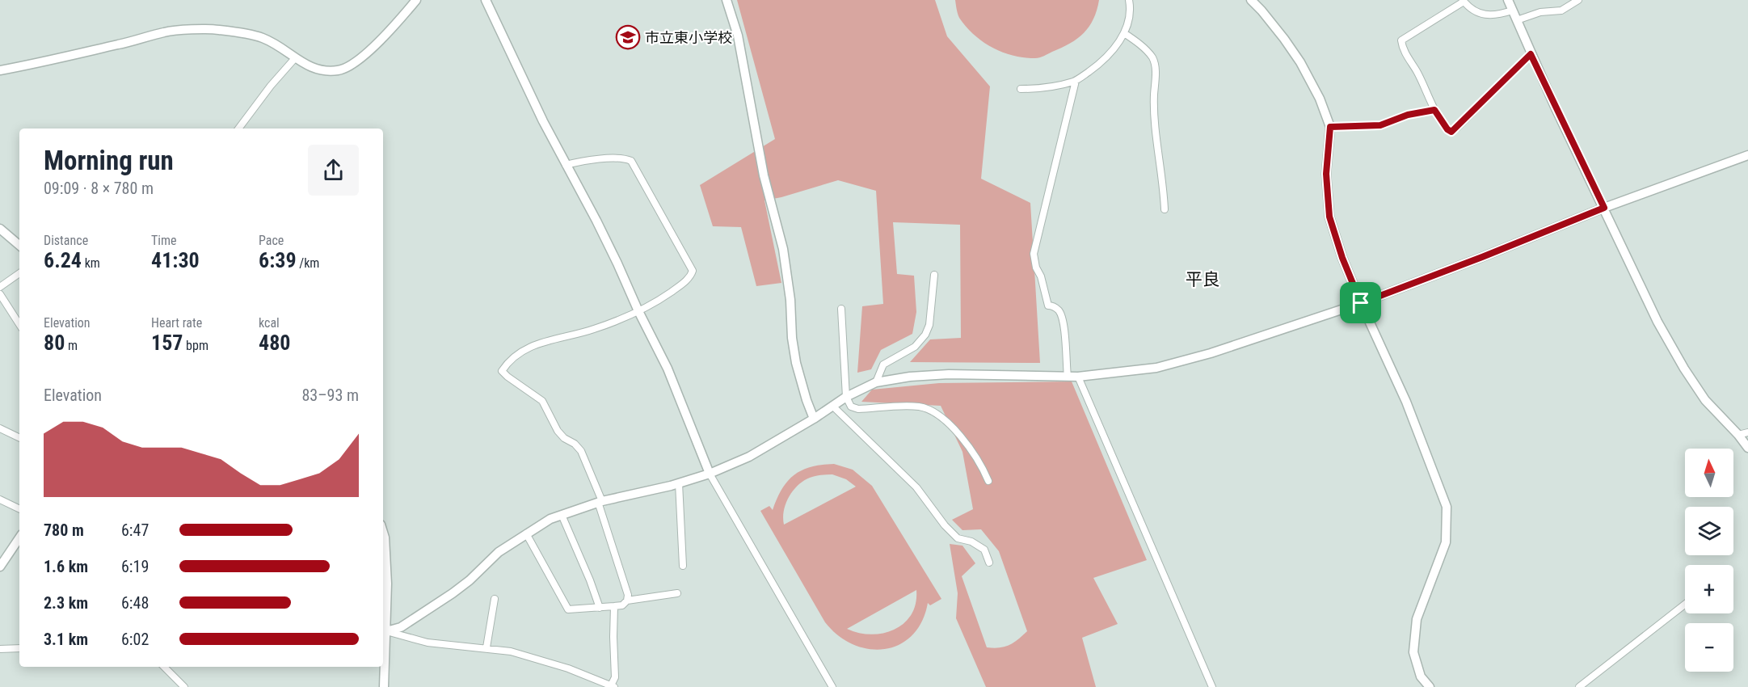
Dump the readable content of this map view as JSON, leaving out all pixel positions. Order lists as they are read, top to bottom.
{
  "districts": ["平良"],
  "places": {
    "school or university": ["市立東小学校"]
  },
  "north": "top",
  "page": {
    "heading": ["Morning run", "09:09 · 8 × 780 m"],
    "stats": [
      ["Distance", "6.24 km"],
      ["Time", "41:30"],
      ["Pace", "6:39 /km"],
      ["Elevation", "80 m"],
      ["Heart rate", "157 bpm"],
      ["kcal", "480"]
    ],
    "chart": ["Elevation", "83–93 m"],
    "map_buttons": ["+", "−"],
    "list": [
      {
        "name": "780 m",
        "note": "6:47"
      },
      {
        "name": "1.6 km",
        "note": "6:19"
      },
      {
        "name": "2.3 km",
        "note": "6:48"
      },
      {
        "name": "3.1 km",
        "note": "6:02"
      }
    ]
  }
}
